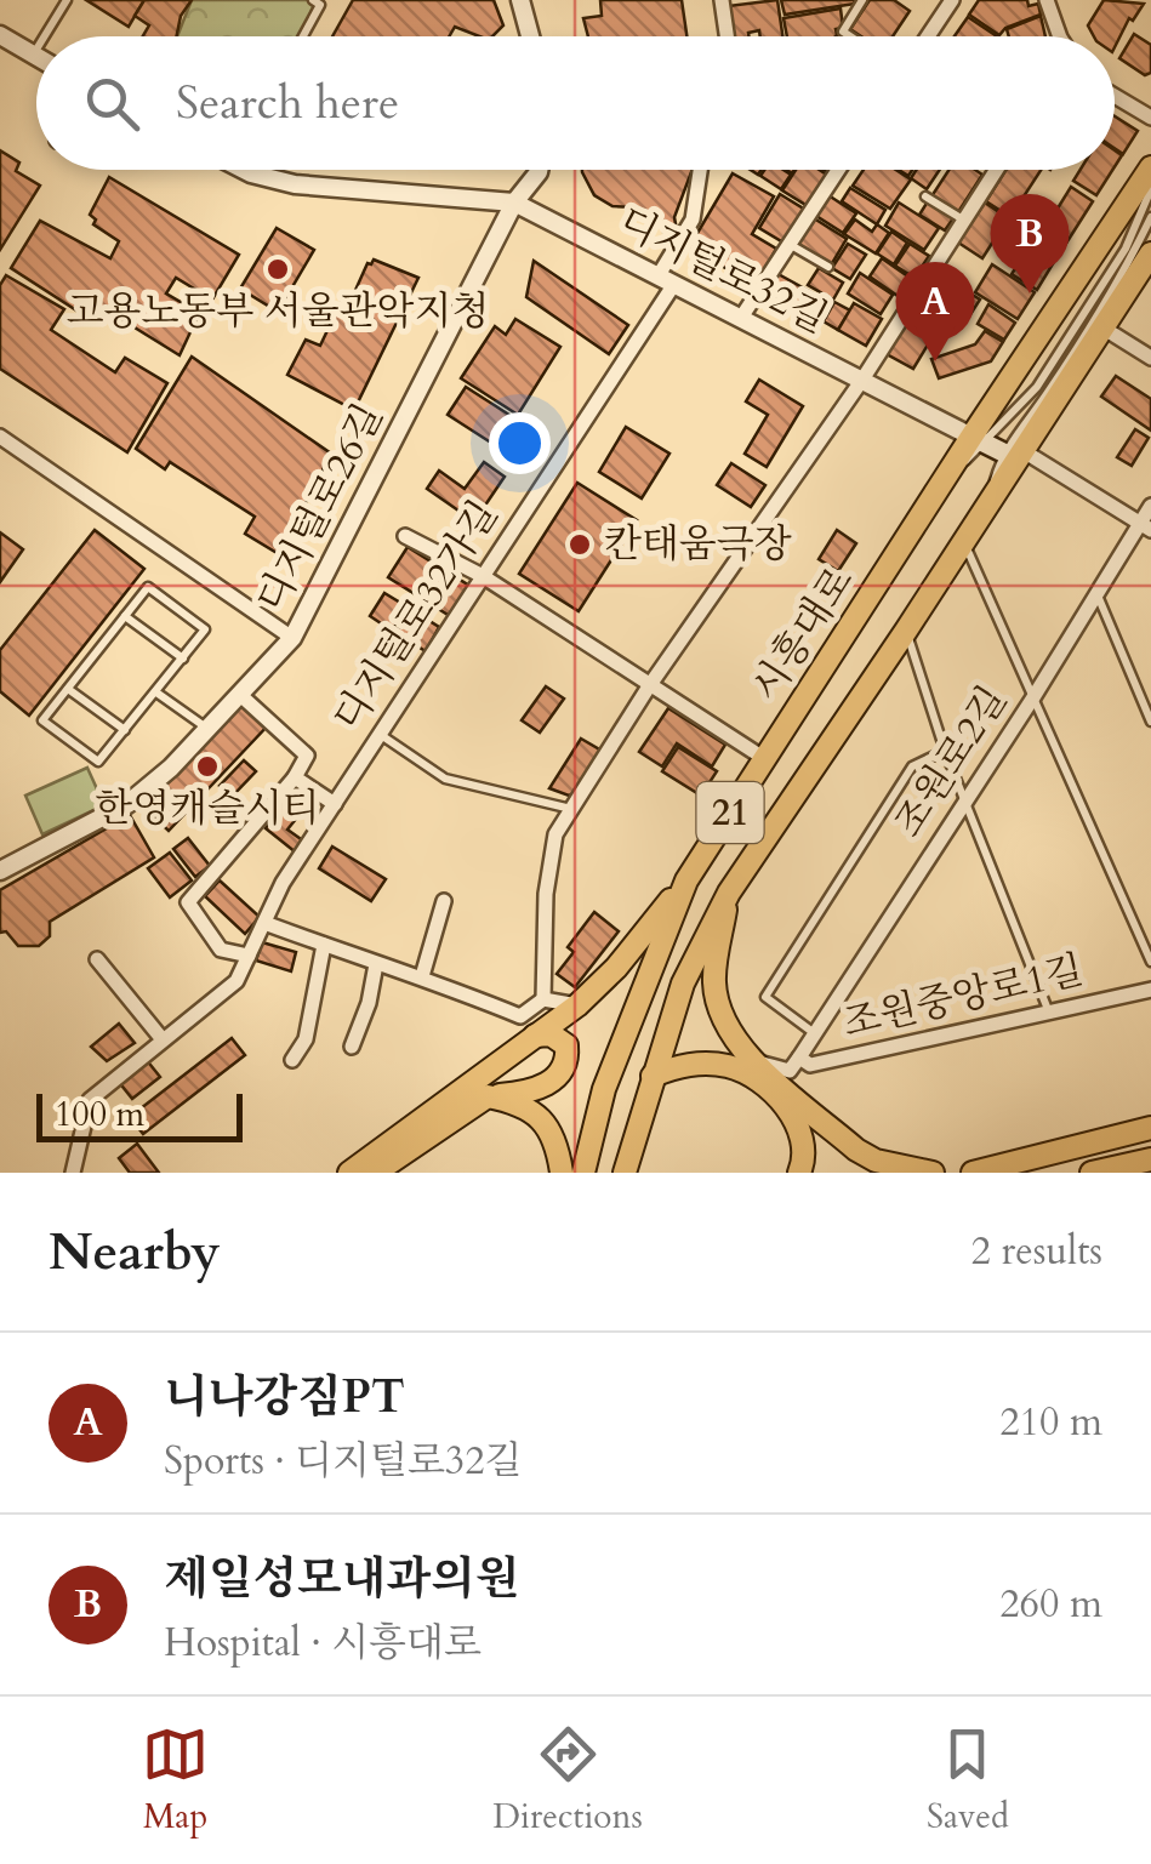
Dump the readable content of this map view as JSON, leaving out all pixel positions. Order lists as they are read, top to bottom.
{
  "streets": {
    "main road": ["시흥대로", "21"],
    "street": [
      "디지털로32길",
      "디지털로26길",
      "디지털로32가길",
      "조원로2길",
      "조원중앙로1길"
    ]
  },
  "crossings": [
    ["디지털로32길", "디지털로26길"],
    ["디지털로32길", "디지털로32가길"],
    ["디지털로32길", "시흥대로"],
    ["디지털로26길", "디지털로32가길"],
    ["조원로2길", "조원중앙로1길"]
  ],
  "places": ["고용노동부 서울관악지청", "칸태움극장", "한영캐슬시티"],
  "scale_bar": "100 m",
  "page": {
    "search": "Search here",
    "pins": ["B", "A"],
    "scale": "100 m",
    "heading": ["Nearby", "2 results"],
    "list": [
      {
        "mark": "A",
        "name": "니나강짐PT",
        "note": "Sports · 디지털로32길",
        "value": "210 m"
      },
      {
        "mark": "B",
        "name": "제일성모내과의원",
        "note": "Hospital · 시흥대로",
        "value": "260 m"
      }
    ],
    "nav": ["Map", "Directions", "Saved"]
  }
}
